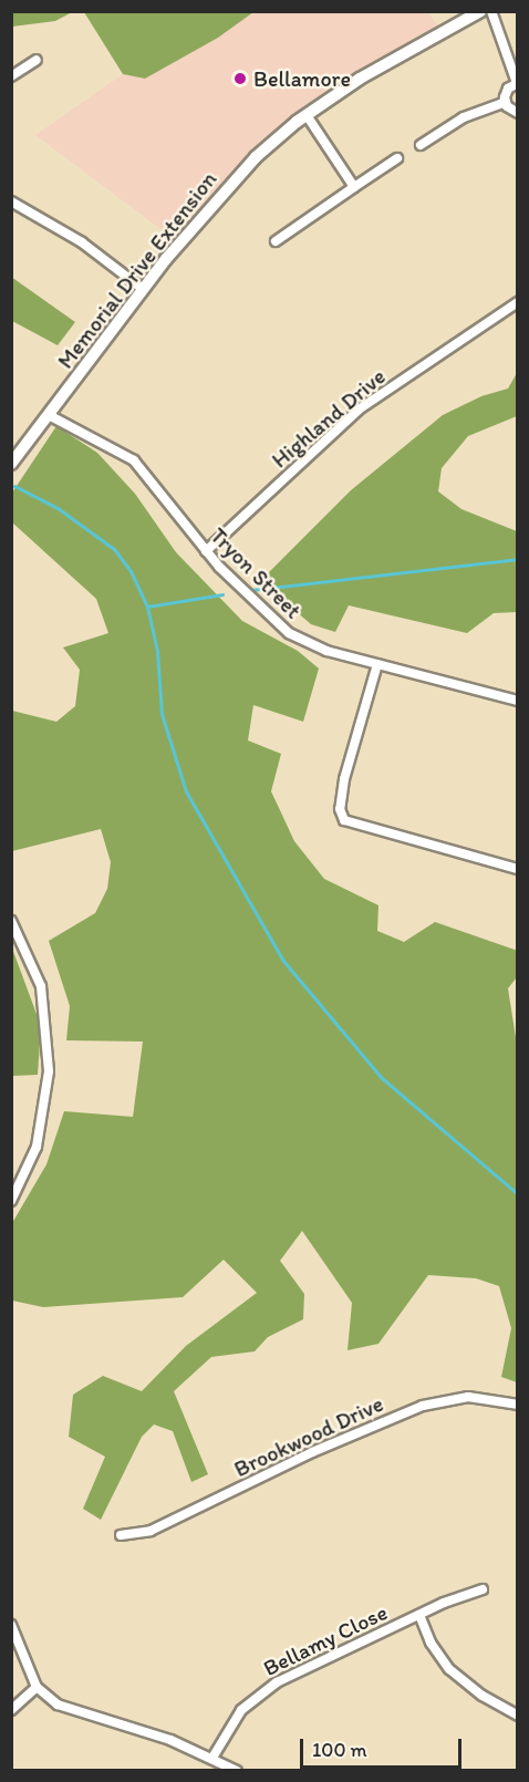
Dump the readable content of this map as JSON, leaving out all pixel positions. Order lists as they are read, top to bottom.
{
  "streets": {
    "street": [
      "Memorial Drive Extension",
      "Highland Drive",
      "Tryon Street",
      "Brookwood Drive",
      "Bellamy Close"
    ]
  },
  "crossings": [
    ["Memorial Drive Extension", "Tryon Street"],
    ["Highland Drive", "Tryon Street"]
  ],
  "places": ["Bellamore"],
  "scale_bar": "100 m"
}
